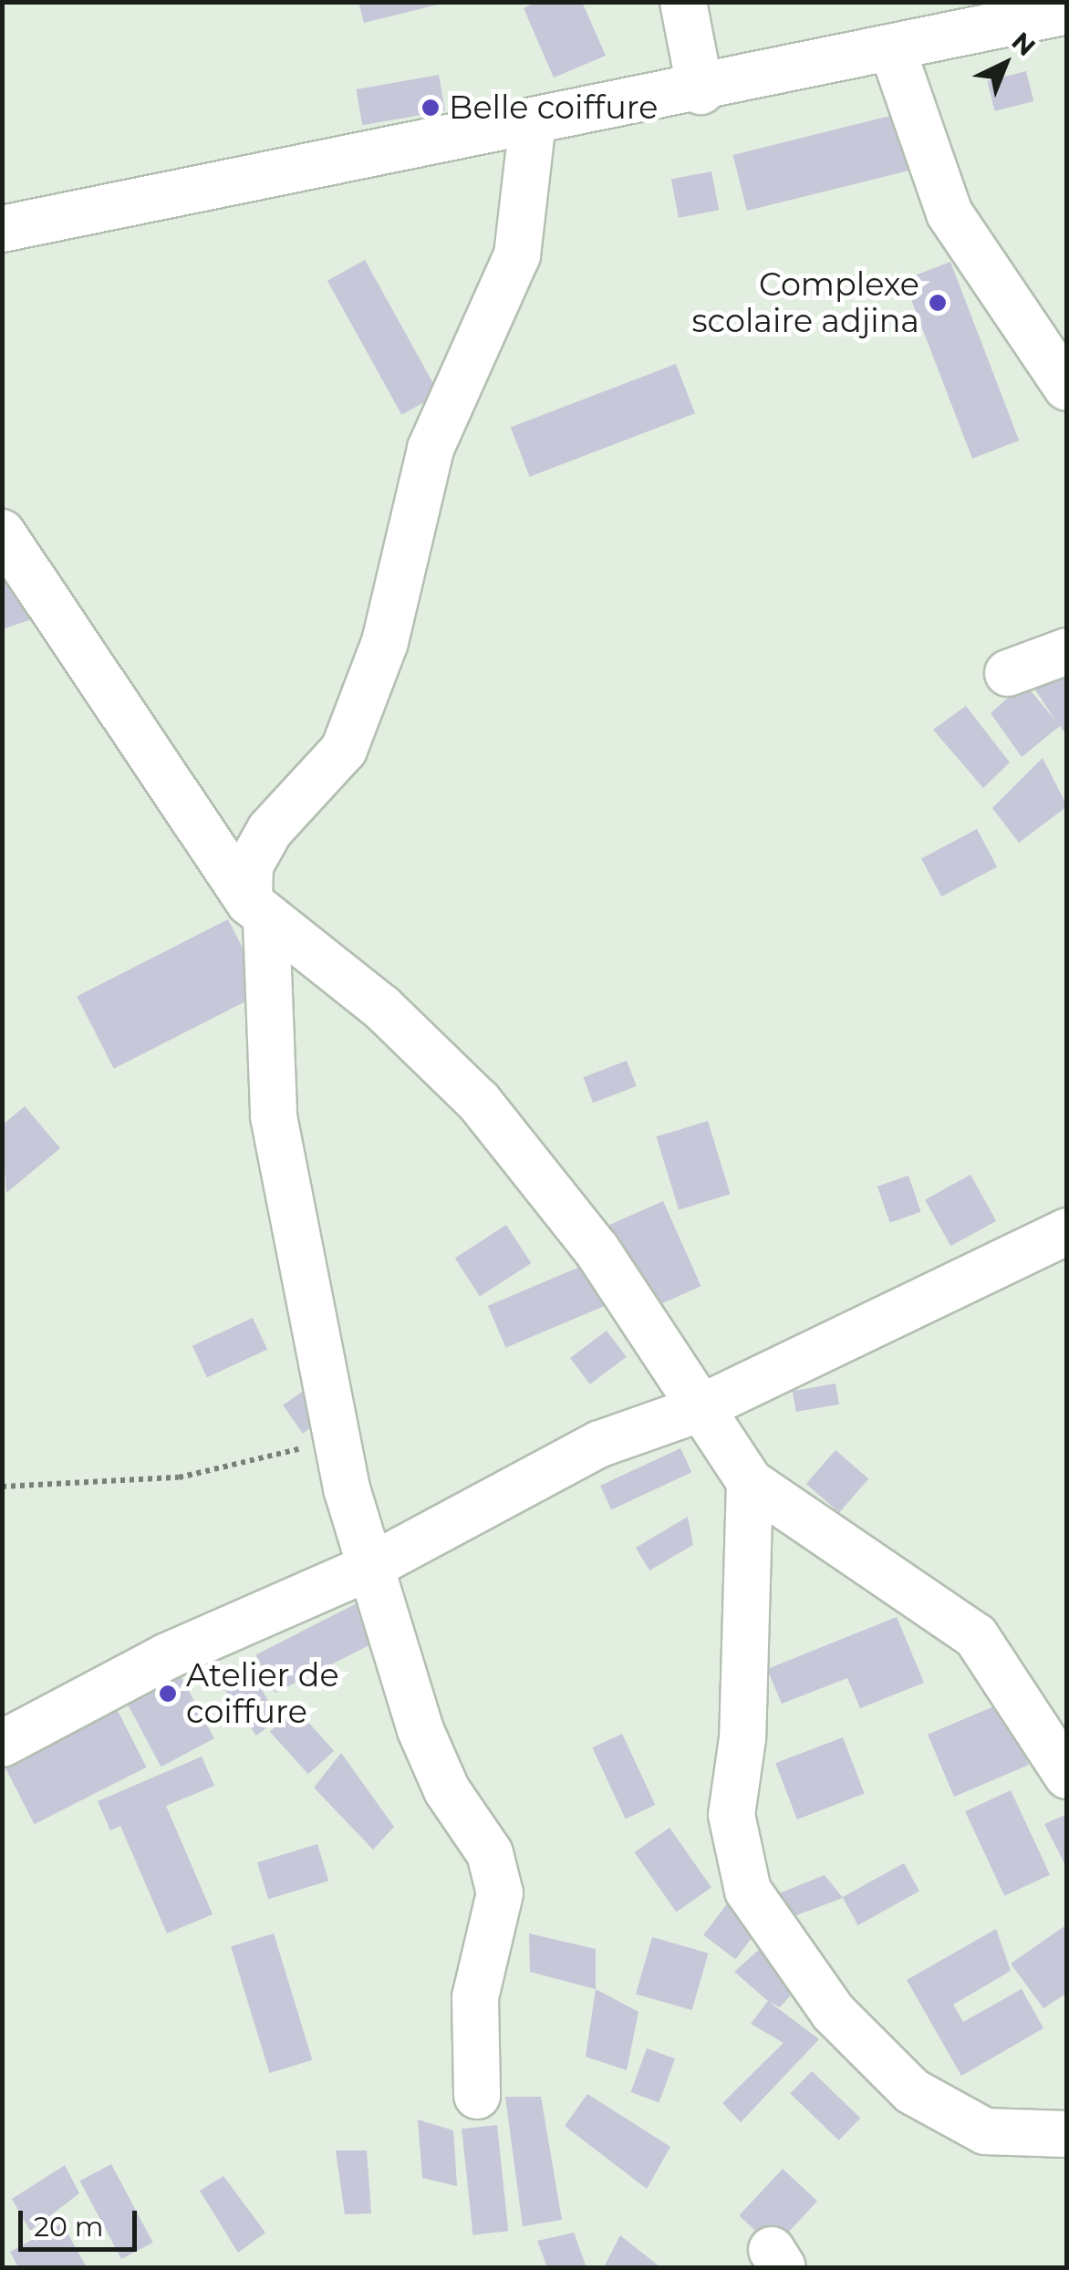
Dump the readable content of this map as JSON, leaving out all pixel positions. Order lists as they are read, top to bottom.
{
  "places": ["Belle coiffure", "Complexe scolaire adjina", "Atelier de coiffure"],
  "scale_bar": "20 m",
  "north": "top right"
}
